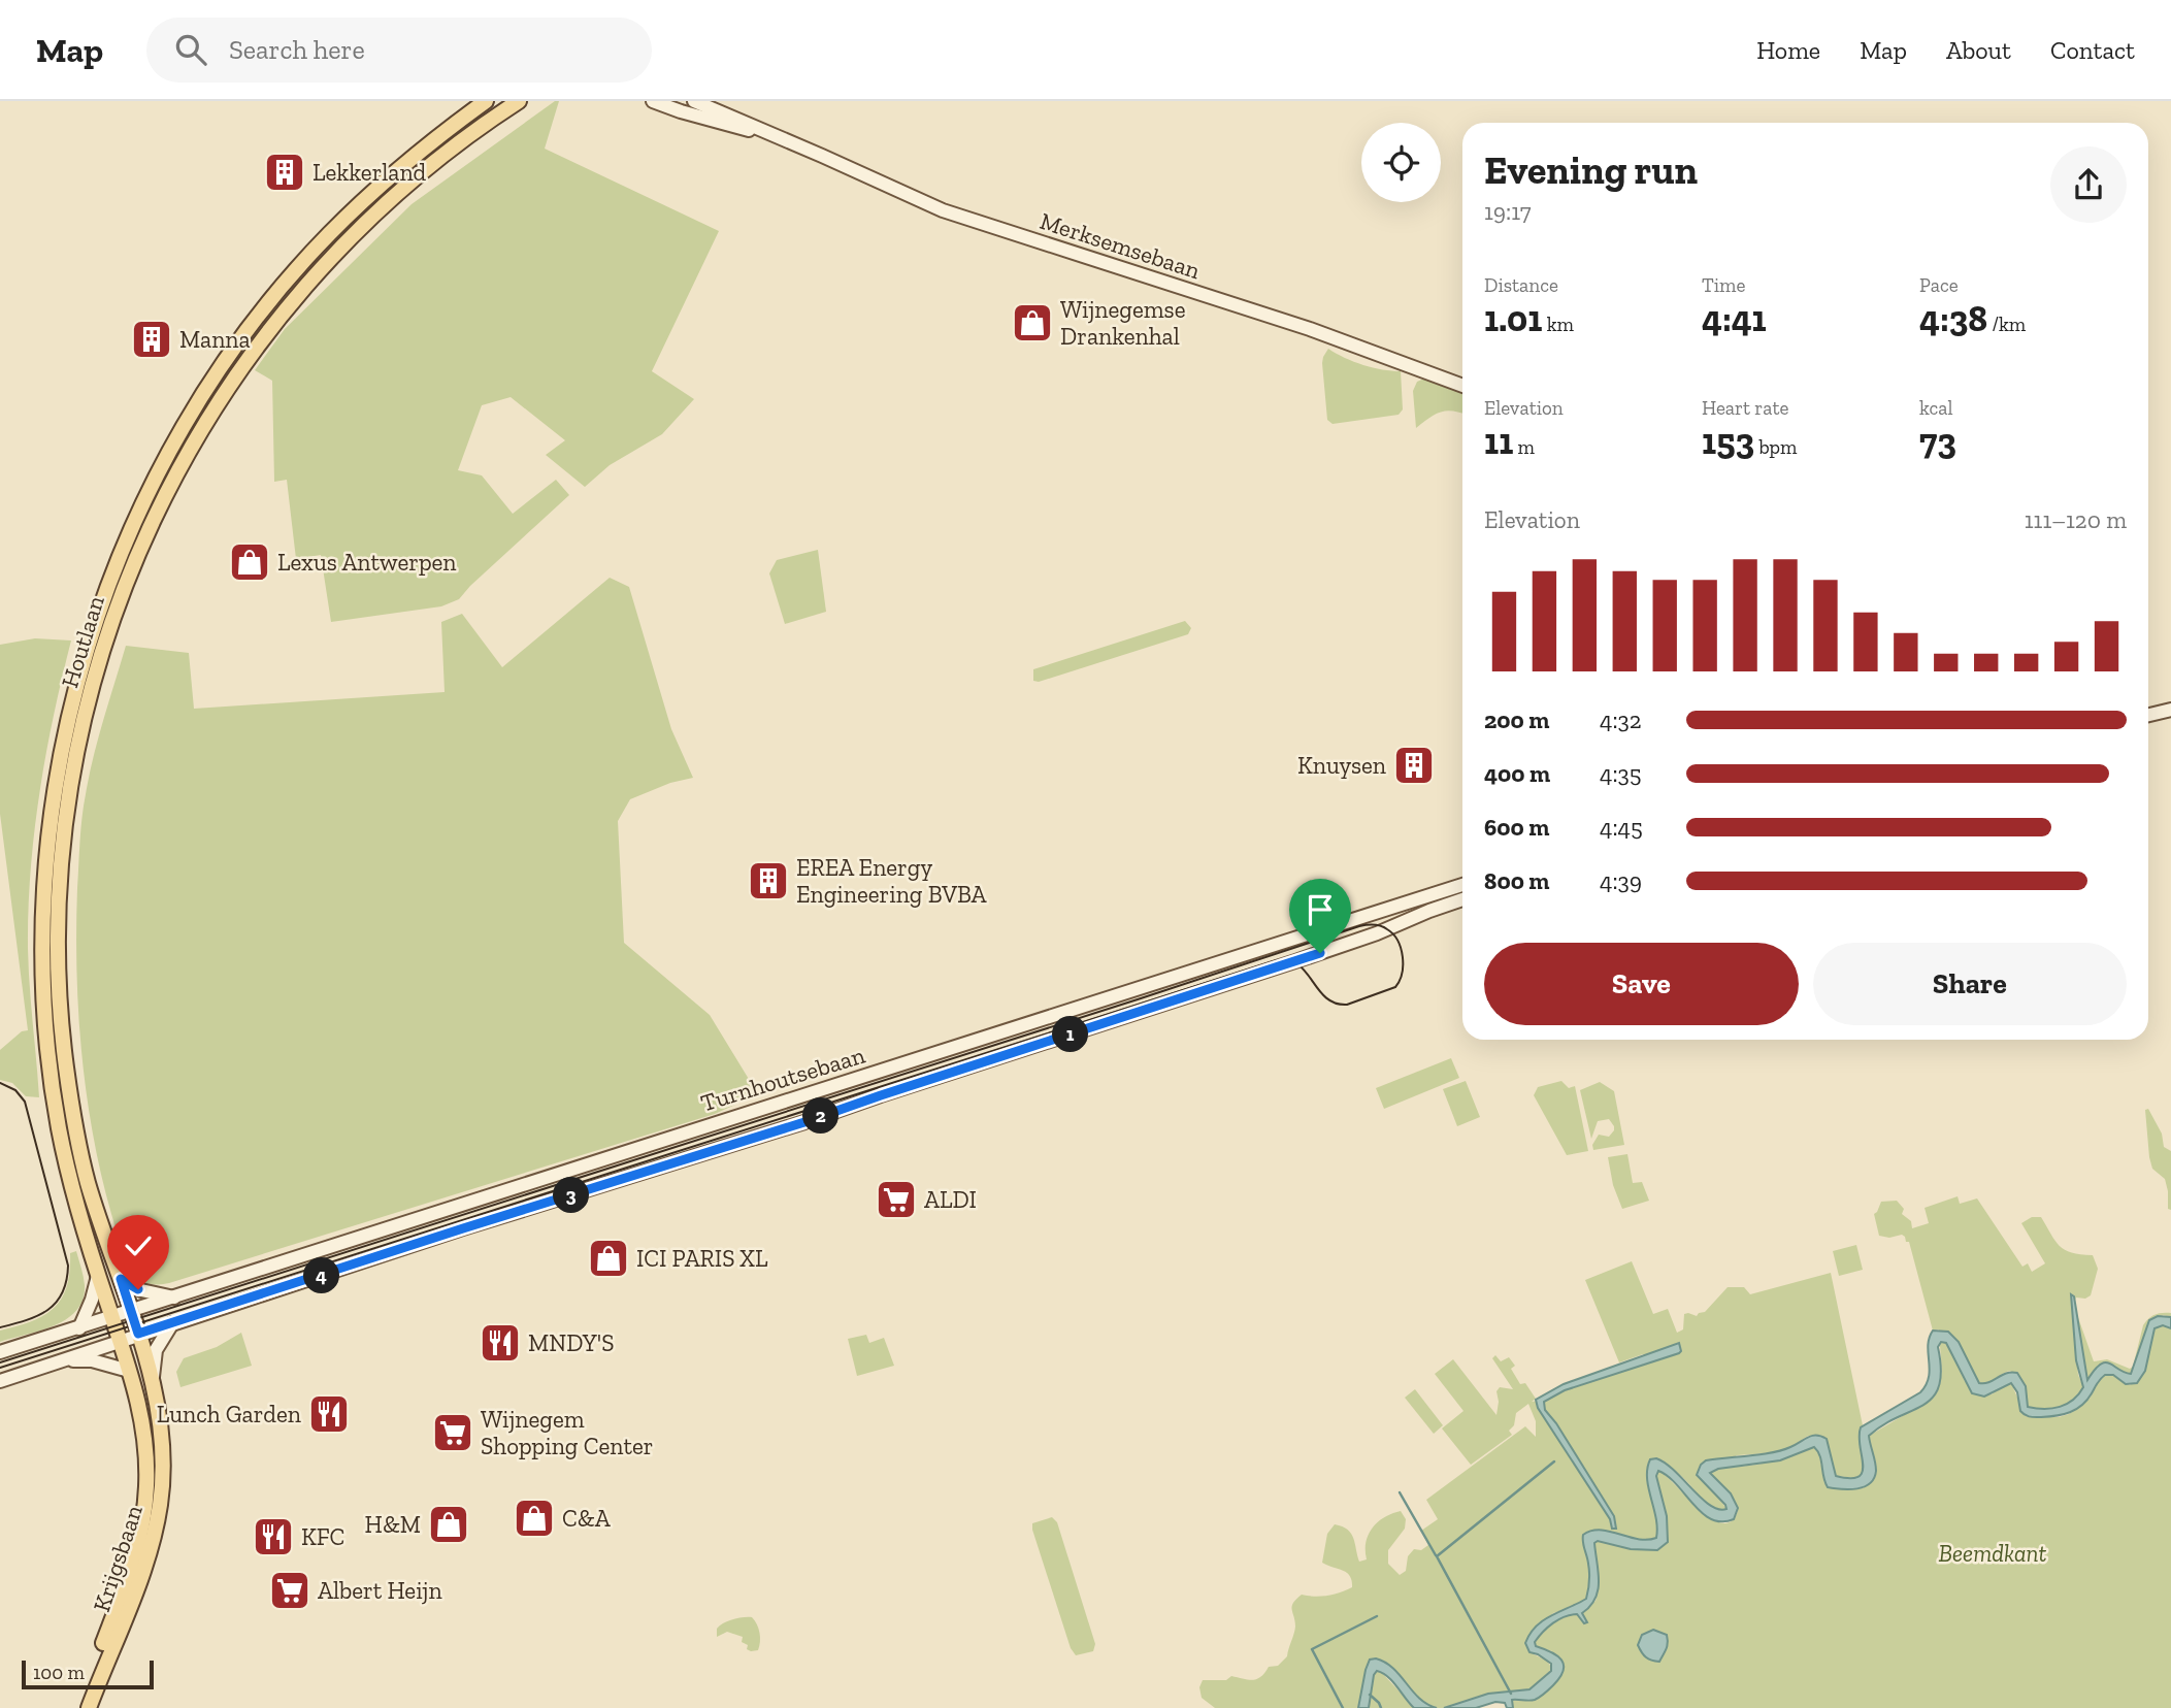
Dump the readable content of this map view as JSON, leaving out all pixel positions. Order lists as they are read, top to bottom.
{
  "streets": {
    "main road": [
      "Merksemsebaan",
      "Houtlaan",
      "Turnhoutsebaan",
      "Krijgsbaan"
    ]
  },
  "crossings": [
    ["Houtlaan", "Turnhoutsebaan"],
    ["Houtlaan", "Krijgsbaan"],
    ["Turnhoutsebaan", "Krijgsbaan"]
  ],
  "parks": ["Beemdkant"],
  "places": {
    "building": [
      "Lekkerland",
      "Manna",
      "Knuysen",
      "EREA Energy Engineering BVBA"
    ],
    "shop": [
      "Wijnegemse Drankenhal",
      "Lexus Antwerpen",
      "ICI PARIS XL",
      "C&A",
      "H&M"
    ],
    "supermarket": ["ALDI", "Wijnegem Shopping Center", "Albert Heijn"],
    "restaurant": ["MNDY'S", "Lunch Garden", "KFC"]
  },
  "scale_bar": "100 m",
  "page": {
    "header": "Map",
    "search": "Search here",
    "nav": [
      "Home",
      "Map",
      "About",
      "Contact"
    ],
    "heading": ["Evening run", "19:17"],
    "stats": [
      ["Distance", "1.01 km"],
      ["Time", "4:41"],
      ["Pace", "4:38 /km"],
      ["Elevation", "11 m"],
      ["Heart rate", "153 bpm"],
      ["kcal", "73"]
    ],
    "chart": ["Elevation", "111–120 m"],
    "list": [
      {
        "name": "200 m",
        "note": "4:32"
      },
      {
        "name": "400 m",
        "note": "4:35"
      },
      {
        "name": "600 m",
        "note": "4:45"
      },
      {
        "name": "800 m",
        "note": "4:39"
      }
    ],
    "buttons": ["Save", "Share"],
    "pins": [
      "1",
      "2",
      "3",
      "4"
    ],
    "scale": "100 m"
  }
}
